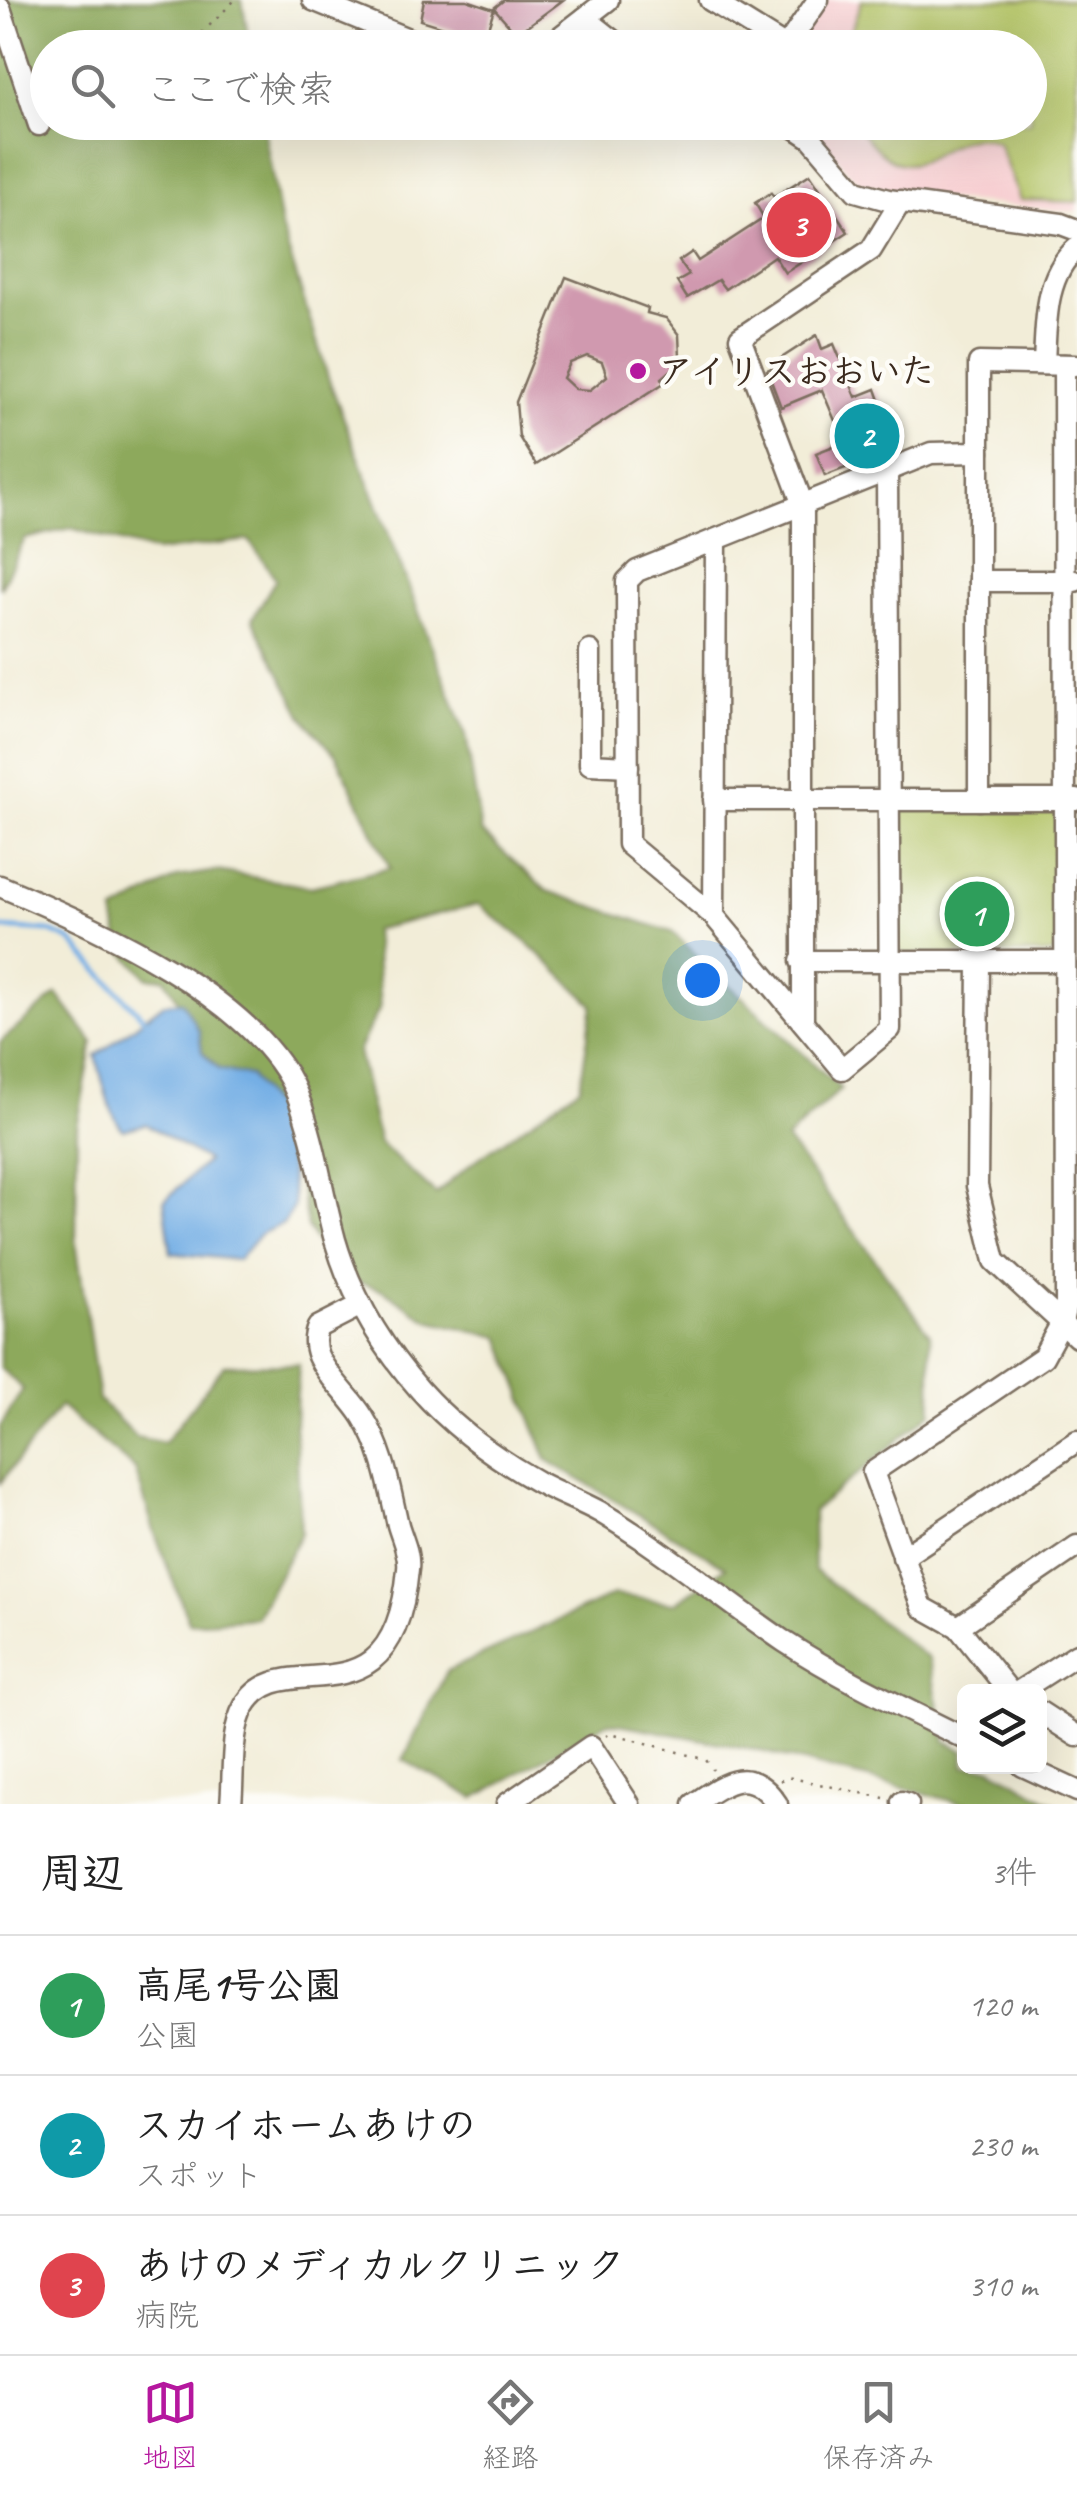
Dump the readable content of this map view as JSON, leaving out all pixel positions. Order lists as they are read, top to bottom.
{
  "places": ["アイリスおおいた"],
  "page": {
    "search": "ここで検索",
    "pins": ["3", "2", "1"],
    "heading": ["周辺", "3件"],
    "list": [
      {
        "mark": "1",
        "name": "高尾1号公園",
        "note": "公園",
        "value": "120 m"
      },
      {
        "mark": "2",
        "name": "スカイホームあけの",
        "note": "スポット",
        "value": "230 m"
      },
      {
        "mark": "3",
        "name": "あけのメディカルクリニック",
        "note": "病院",
        "value": "310 m"
      }
    ],
    "nav": ["地図", "経路", "保存済み"]
  }
}
